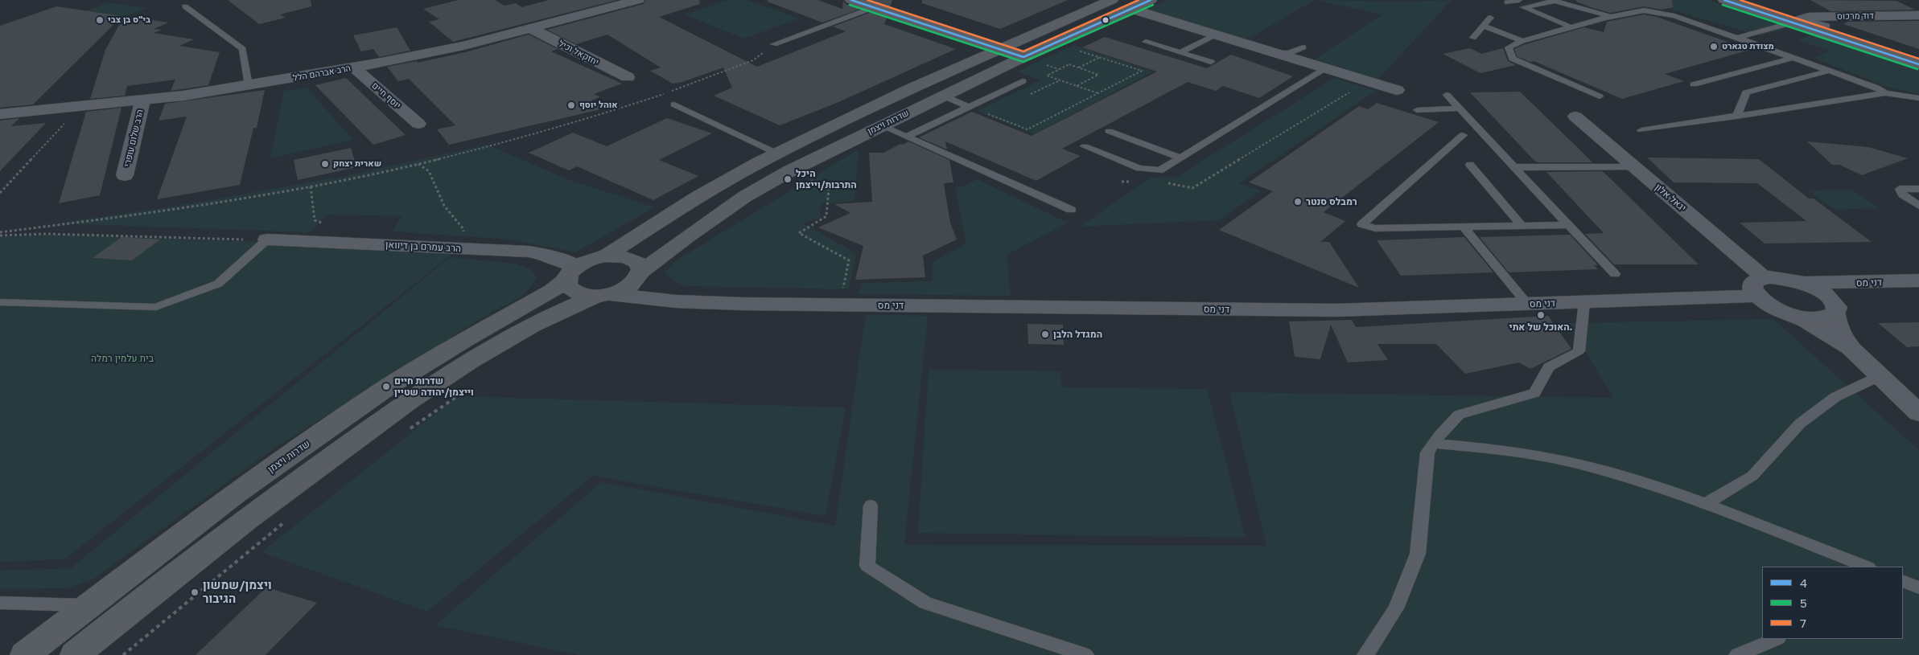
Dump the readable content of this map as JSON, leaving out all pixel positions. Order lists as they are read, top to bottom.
{
  "streets": {
    "main road": ["שדרות ויצמן"],
    "street": [
      "דוד מרכוס",
      "יחזקאל וכיל",
      "הרב אברהם הלל",
      "יוסף חיים",
      "הרב שלום עופרי",
      "יגאל אלון",
      "הרב עמרם בן דיוואן",
      "דני מס"
    ]
  },
  "crossings": [
    ["יחזקאל וכיל", "הרב אברהם הלל"],
    ["הרב אברהם הלל", "יוסף חיים"],
    ["הרב אברהם הלל", "הרב שלום עופרי"],
    ["שדרות ויצמן", "הרב עמרם בן דיוואן"],
    ["שדרות ויצמן", "דני מס"],
    ["יגאל אלון", "דני מס"]
  ],
  "parks": ["בית עלמין רמלה"],
  "places": [
    "בי\"ס בן צבי",
    "מצודת טגארט",
    "אוהל יוסף",
    "שארית יצחק",
    "היכל התרבות/וייצמן",
    "רמבלס סנטר",
    "האוכל של אתי.",
    "המגדל הלבן",
    "שדרות חיים וייצמן/יהודה שטיין",
    "ויצמן/שמשון הגיבור"
  ],
  "lines": ["transit line 4", "transit line 7", "transit line 5"],
  "legend": ["4", "5", "7"]
}
